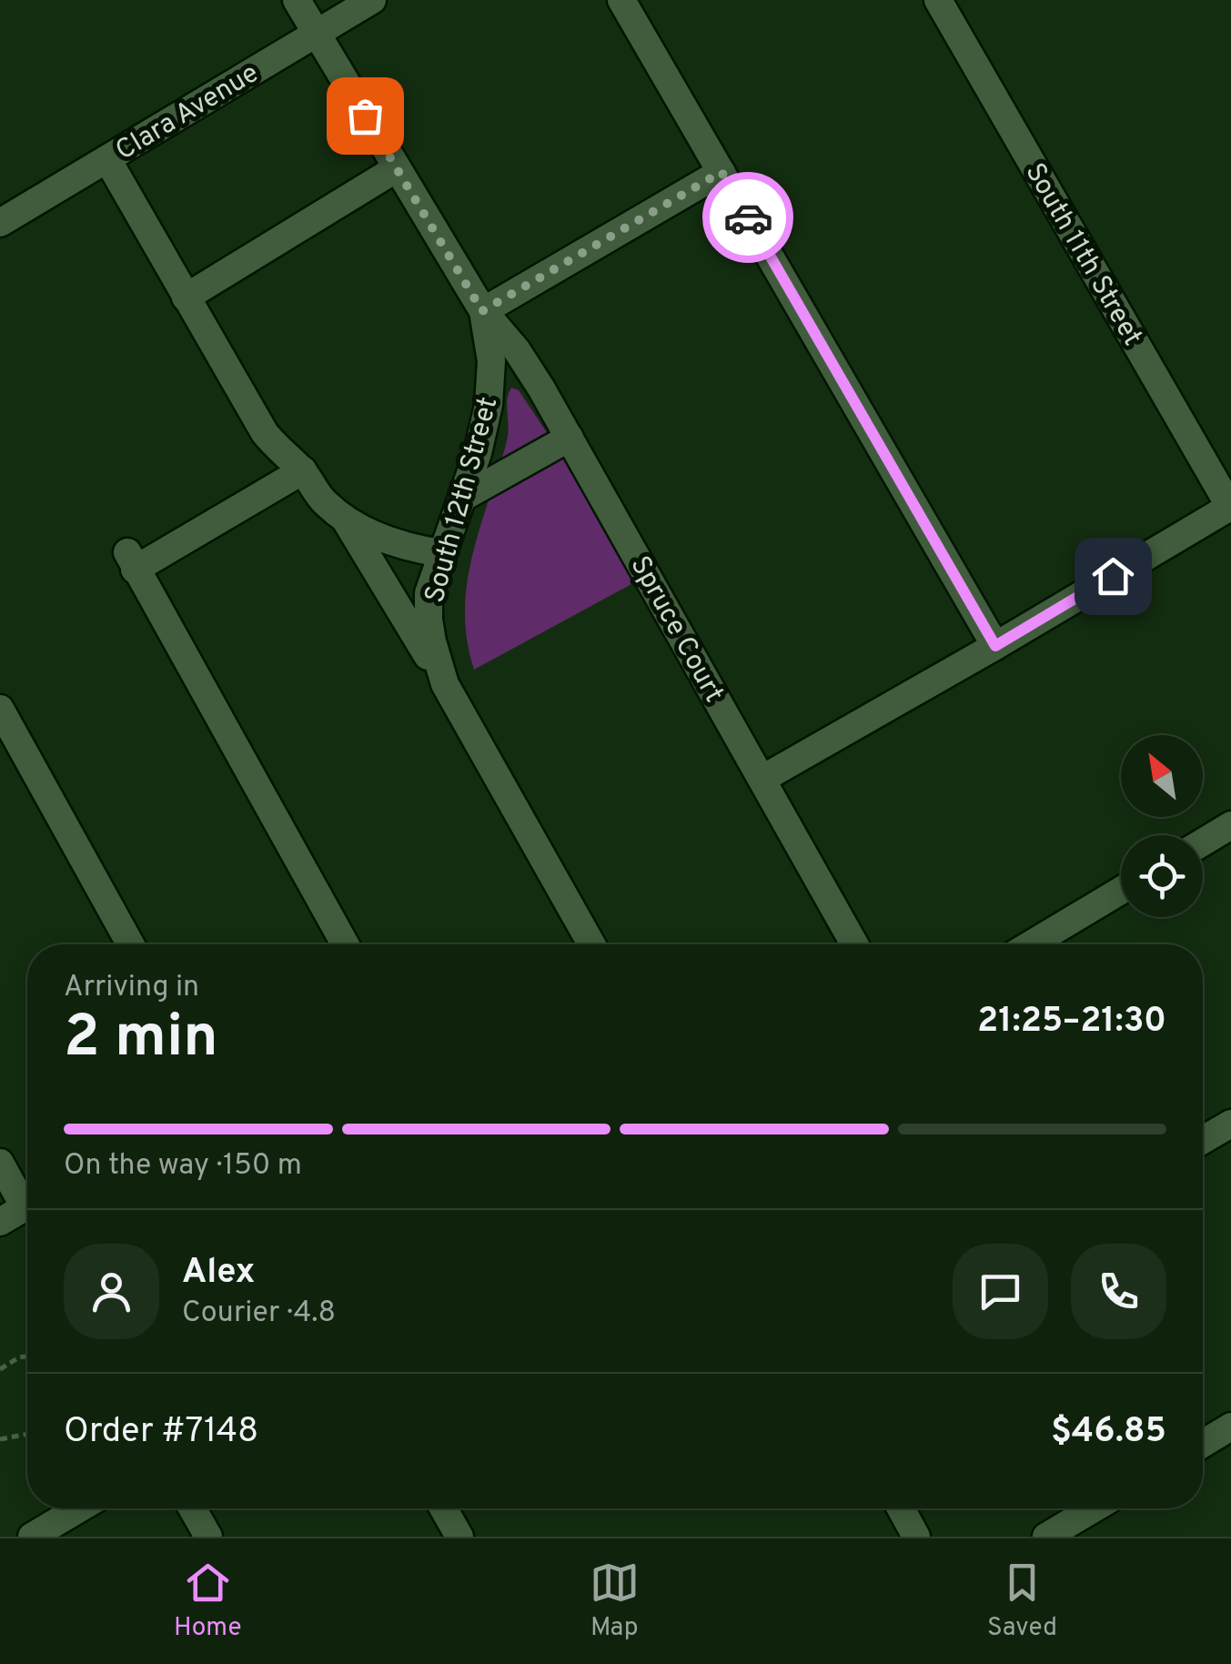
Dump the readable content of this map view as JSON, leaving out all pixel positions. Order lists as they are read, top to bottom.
{
  "streets": {
    "street": [
      "Clara Avenue",
      "South 11th Street",
      "South 12th Street",
      "Spruce Court"
    ]
  },
  "crossings": [
    ["Clara Avenue", "South 12th Street"],
    ["South 12th Street", "Spruce Court"]
  ],
  "north": "top left",
  "page": {
    "heading": ["2 min", "Arriving in", "21:25–21:30"],
    "panel": [
      "Alex",
      "Courier · 4.8",
      "Order #7148",
      "$46.85"
    ],
    "bar": "On the way · 150 m",
    "tabs": ["Home", "Map", "Saved"]
  }
}
